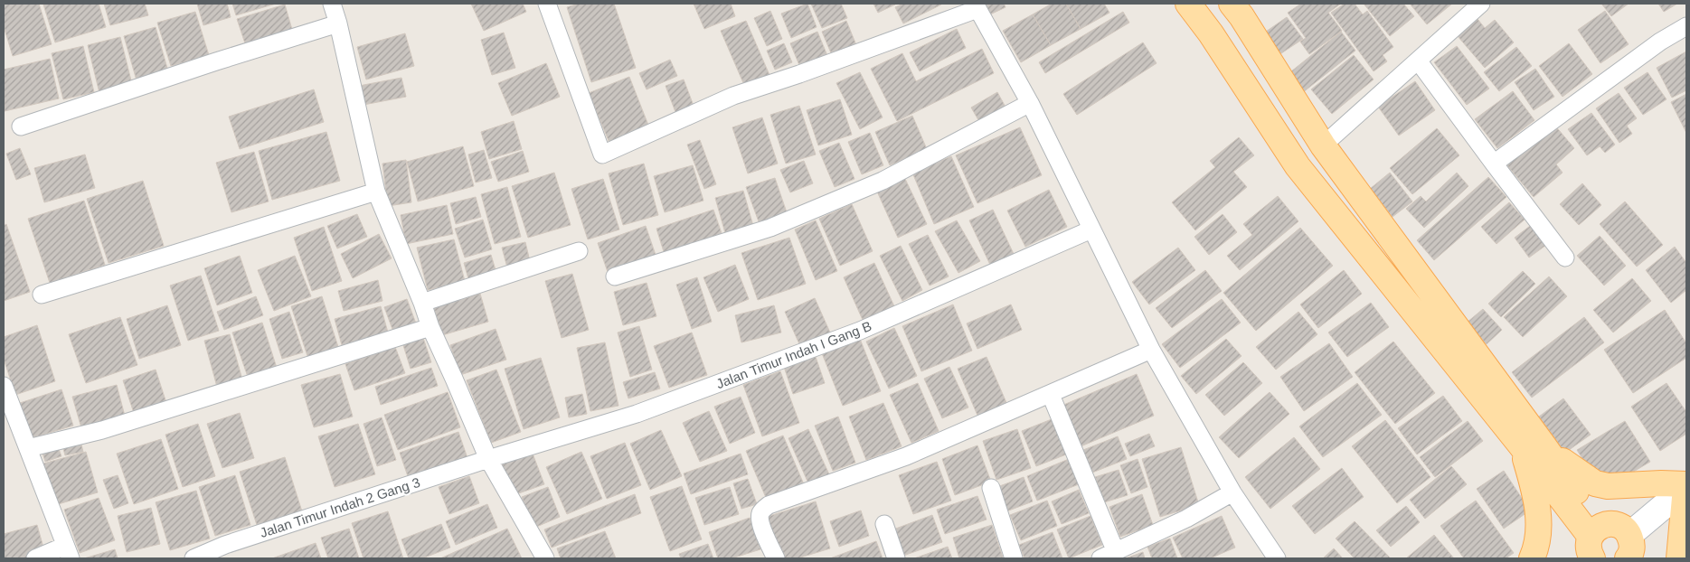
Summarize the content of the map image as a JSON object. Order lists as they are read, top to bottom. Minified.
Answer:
{"streets":{"street":["Jalan Timur Indah I Gang B","Jalan Timur Indah 2 Gang 3"]},"crossings":[["Jalan Timur Indah I Gang B","Jalan Timur Indah 2 Gang 3"]]}
